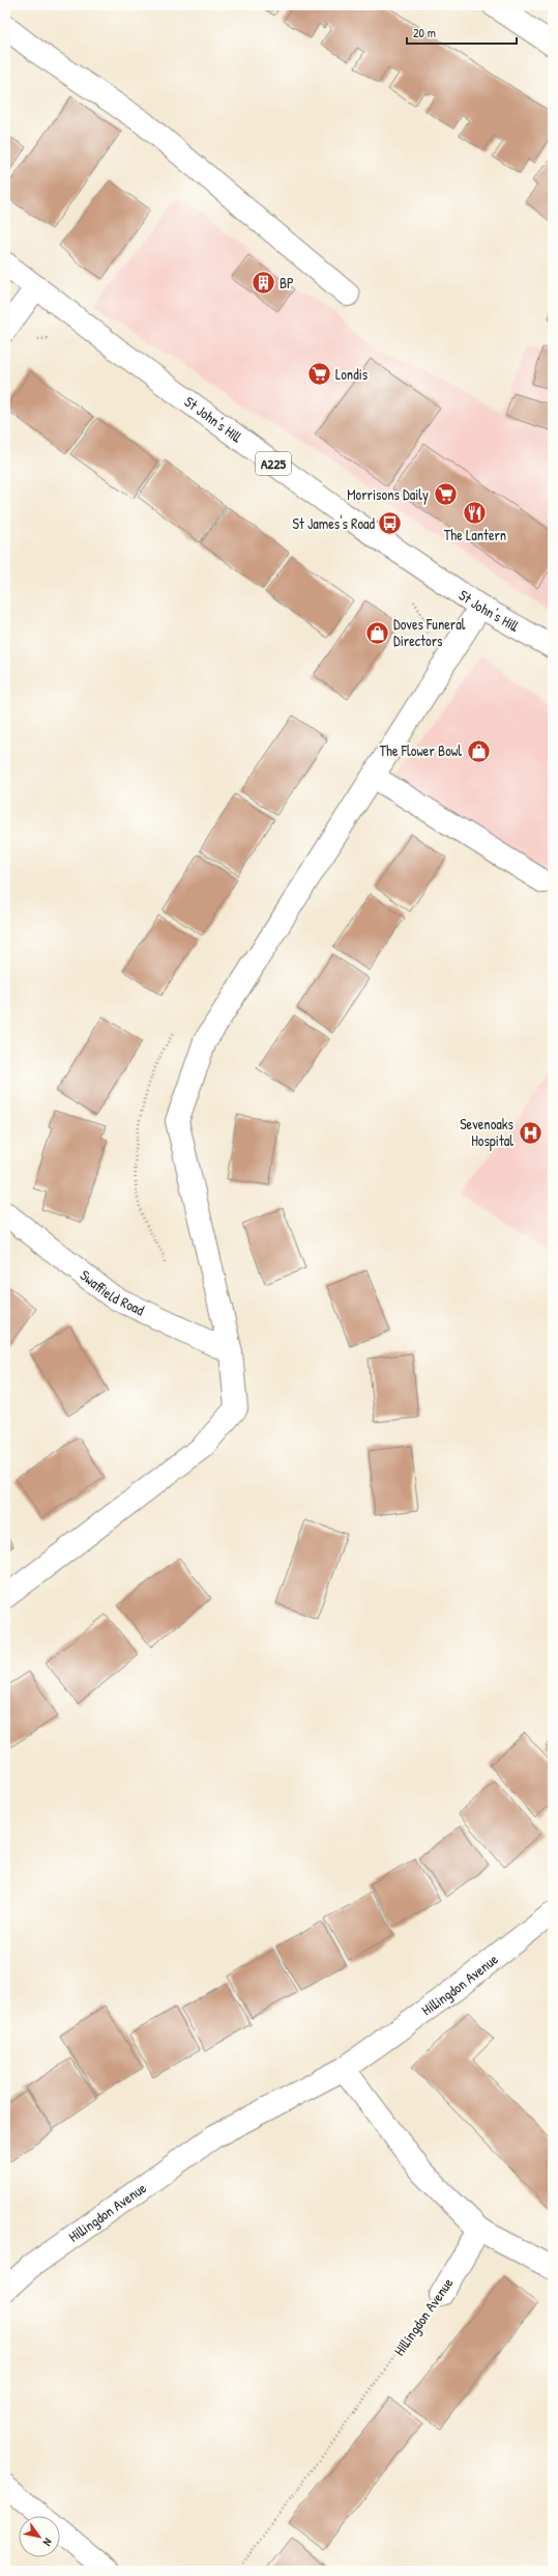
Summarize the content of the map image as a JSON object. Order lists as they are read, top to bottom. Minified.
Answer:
{"streets":{"street":["St John's Hill","A225","Swaffield Road","Hillingdon Avenue"]},"places":{"building":["BP"],"supermarket":["Londis","Morrisons Daily"],"restaurant":["The Lantern"],"bus stop":["St James's Road"],"shop":["Doves Funeral Directors","The Flower Bowl"],"hospital":["Sevenoaks Hospital"]},"scale_bar":"20 m","north":"bottom right"}
